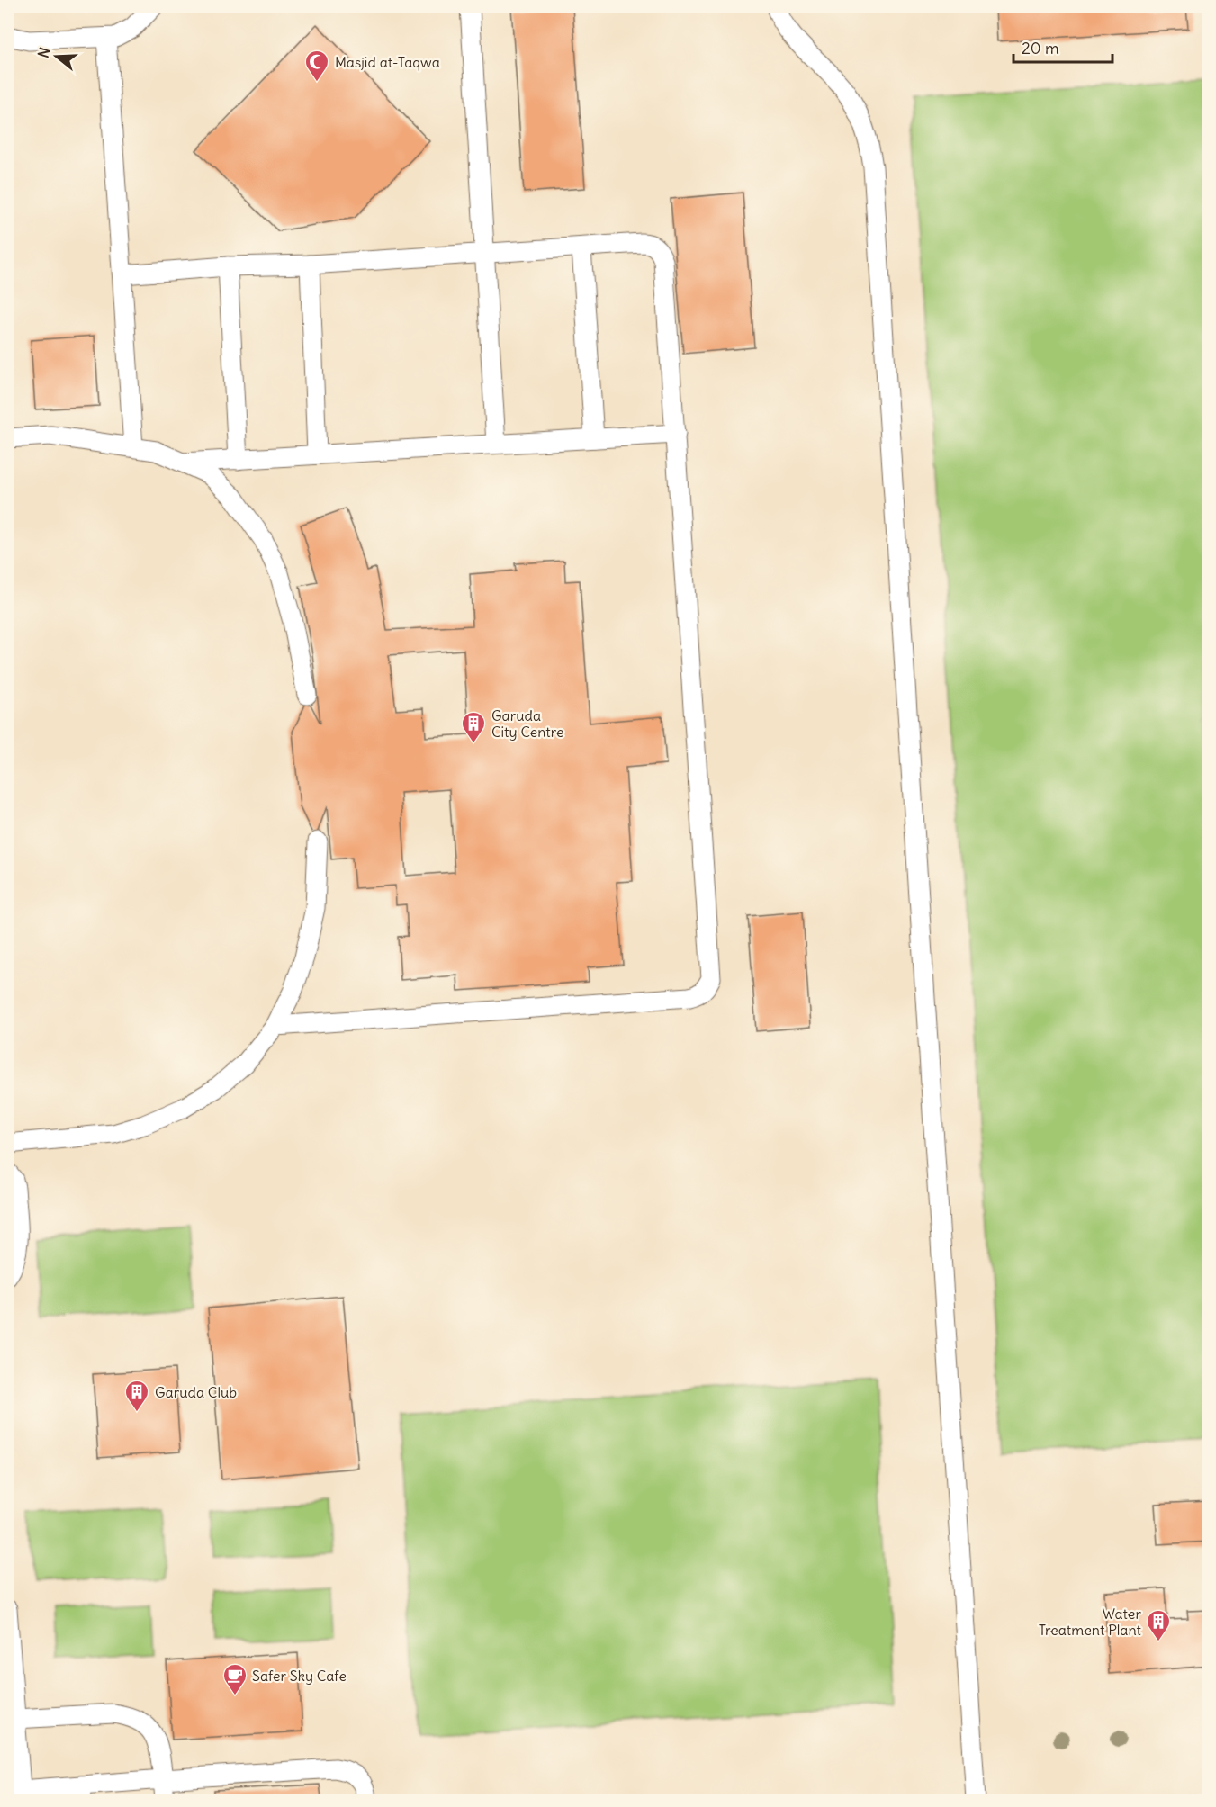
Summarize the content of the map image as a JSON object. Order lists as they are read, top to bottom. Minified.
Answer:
{"places":{"mosque":["Masjid at-Taqwa"],"building":["Garuda City Centre","Garuda Club","Water Treatment Plant"],"cafe":["Safer Sky Cafe"]},"scale_bar":"20 m","north":"left"}
